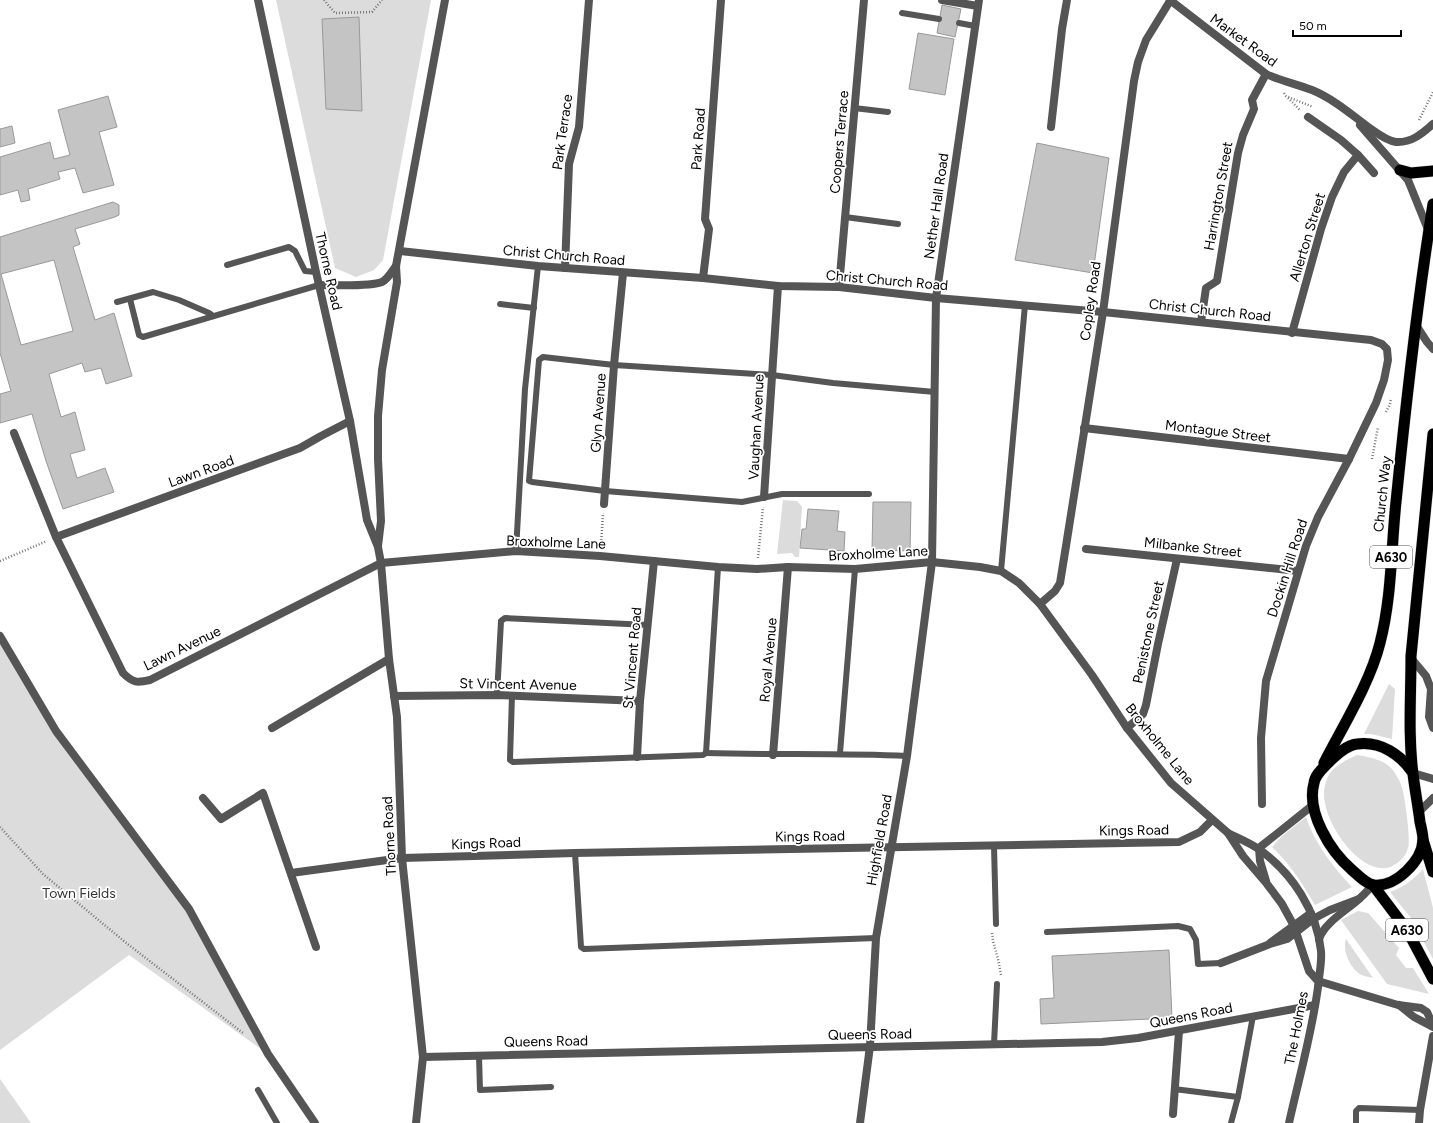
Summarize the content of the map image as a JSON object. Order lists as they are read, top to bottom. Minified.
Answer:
{"streets":{"highway":["Church Way","A630"],"street":["Market Road","Park Terrace","Park Road","Coopers Terrace","Harrington Street","Nether Hall Road","Allerton Street","Christ Church Road","Thorne Road","Copley Road","Glyn Avenue","Vaughan Avenue","Montague Street","Lawn Road","Broxholme Lane","Milbanke Street","Dockin Hill Road","Penistone Street","Lawn Avenue","St Vincent Road","Royal Avenue","St Vincent Avenue","Kings Road","Highfield Road","Queens Road","The Holmes"]},"crossings":[["Market Road","Harrington Street"],["Market Road","Copley Road"],["Market Road","Church Way"],["Park Terrace","Christ Church Road"],["Park Road","Christ Church Road"],["Coopers Terrace","Christ Church Road"],["Harrington Street","Christ Church Road"],["Nether Hall Road","Christ Church Road"],["Nether Hall Road","Broxholme Lane"],["Nether Hall Road","Highfield Road"],["Allerton Street","Christ Church Road"],["Christ Church Road","Thorne Road"],["Christ Church Road","Copley Road"],["Christ Church Road","Glyn Avenue"],["Christ Church Road","Vaughan Avenue"],["Christ Church Road","Dockin Hill Road"],["Thorne Road","Lawn Road"],["Thorne Road","Broxholme Lane"],["Thorne Road","Lawn Avenue"],["Thorne Road","St Vincent Avenue"],["Thorne Road","Kings Road"],["Thorne Road","Queens Road"],["Copley Road","Montague Street"],["Copley Road","Broxholme Lane"],["Vaughan Avenue","Broxholme Lane"],["Montague Street","Dockin Hill Road"],["Lawn Road","Lawn Avenue"],["Church Way","A630"],["Broxholme Lane","Penistone Street"],["Broxholme Lane","Lawn Avenue"],["Broxholme Lane","St Vincent Road"],["Broxholme Lane","Royal Avenue"],["Broxholme Lane","Kings Road"],["Broxholme Lane","Highfield Road"],["Broxholme Lane","The Holmes"],["Milbanke Street","Dockin Hill Road"],["Milbanke Street","Penistone Street"],["St Vincent Road","St Vincent Avenue"],["Kings Road","Highfield Road"],["Kings Road","The Holmes"],["Highfield Road","Queens Road"],["Queens Road","The Holmes"]],"parks":["Town Fields"],"scale_bar":"50 m"}
